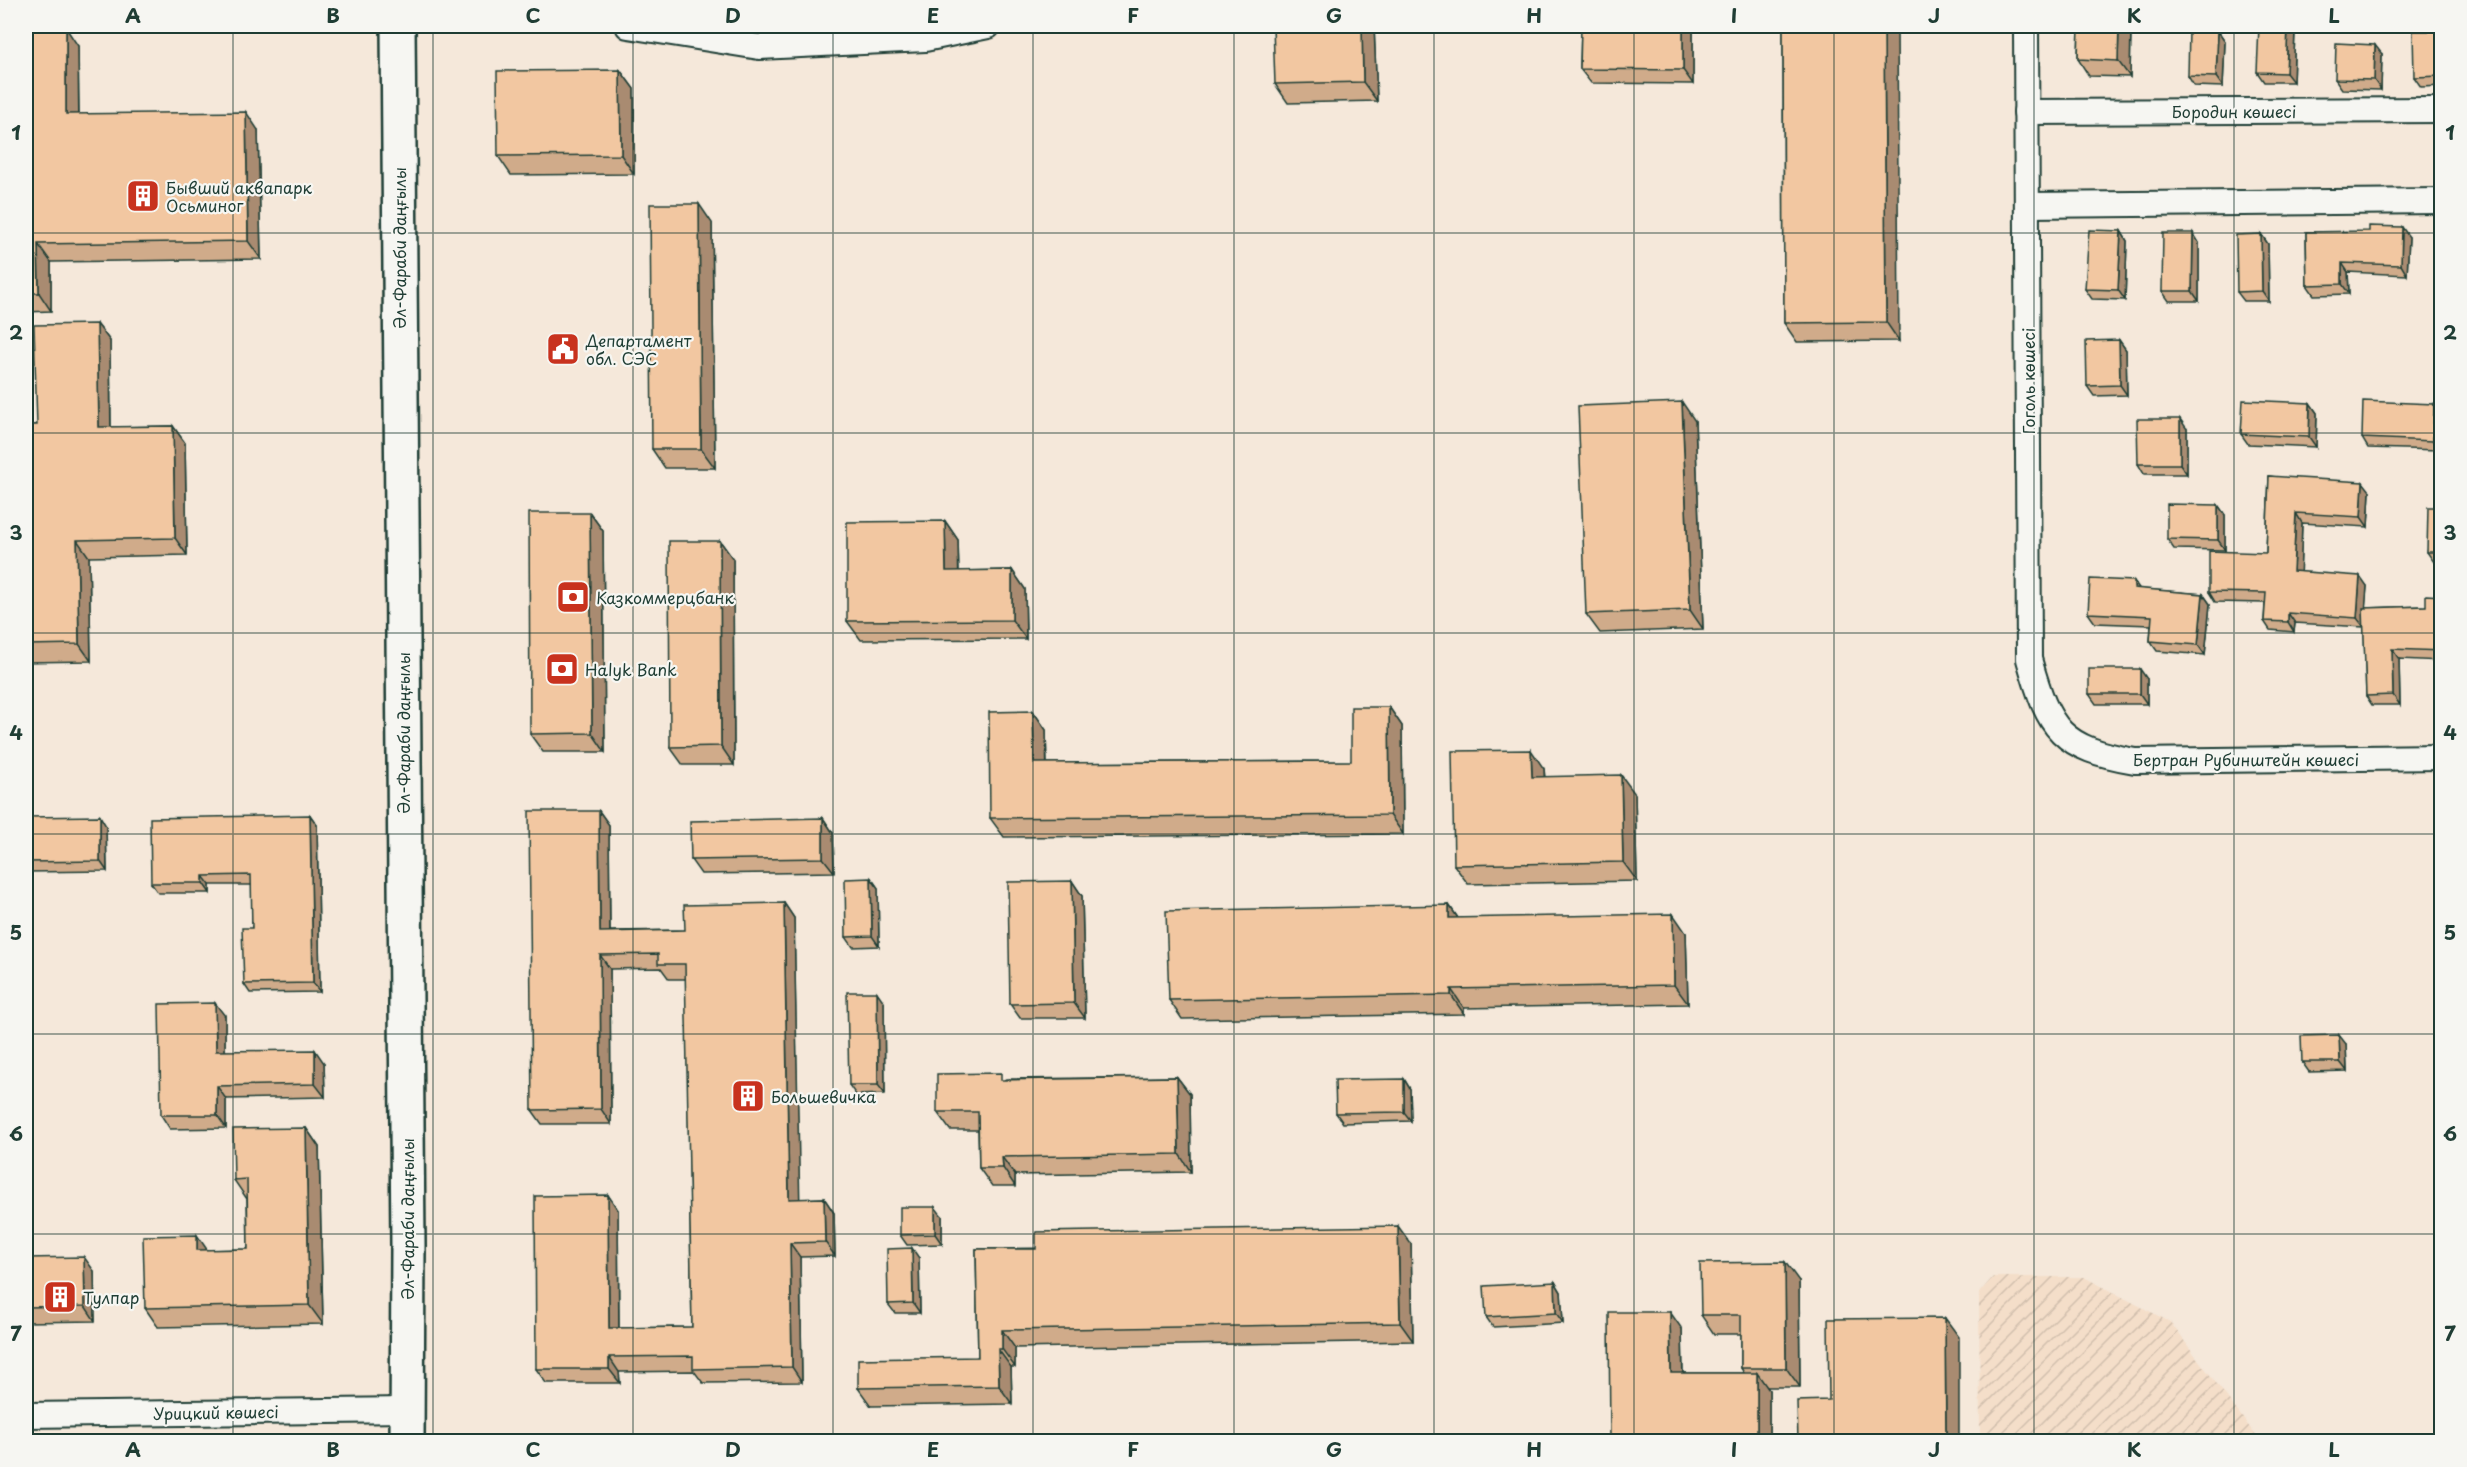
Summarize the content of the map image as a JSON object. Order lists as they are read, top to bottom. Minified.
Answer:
{"streets":{"main road":["Әл-Фараби даңғылы"],"street":["Бородин көшесі","Гоголь көшесі","Бертран Рубинштейн көшесі","Урицкий көшесі"]},"crossings":[["Бородин көшесі","Гоголь көшесі"],["Әл-Фараби даңғылы","Урицкий көшесі"],["Гоголь көшесі","Бертран Рубинштейн көшесі"]],"places":{"building":["Бывший аквапарк Осьминог","Большевичка","Тулпар"],"public building":["Департамент обл. СЭС"],"bank":["Казкоммерцбанк","Halyk Bank"]},"grid":{"columns":["A","B","C","D","E","F","G","H","I","J","K","L"],"rows":["1","2","3","4","5","6","7"]}}
